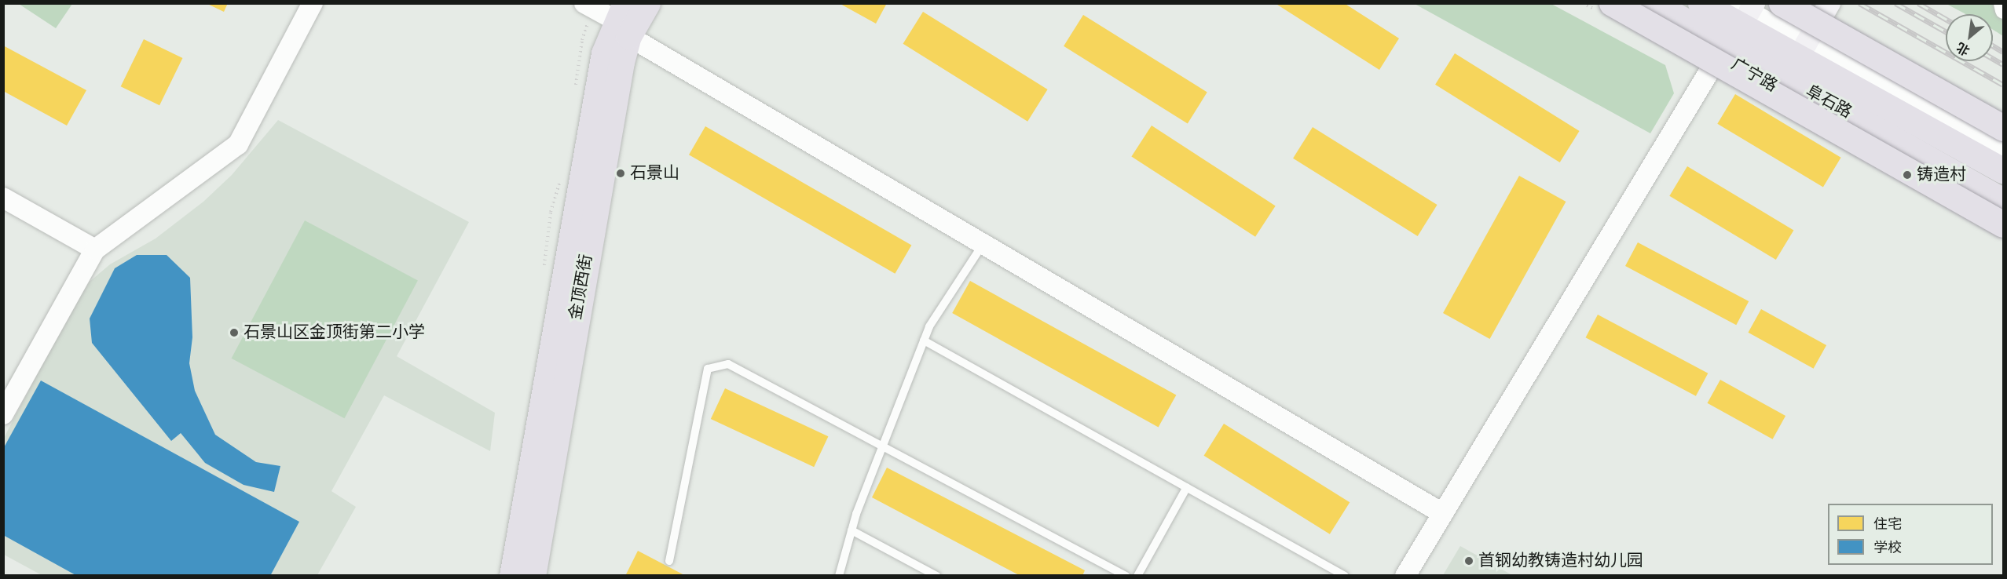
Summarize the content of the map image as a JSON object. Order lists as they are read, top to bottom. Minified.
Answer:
{"streets":{"highway":["阜石路","金顶西街"],"street":["广宁路"]},"places":["石景山","铸造村","石景山区金顶街第二小学","首钢幼教铸造村幼儿园"],"legend":["住宅","学校"],"north":"bottom left"}
